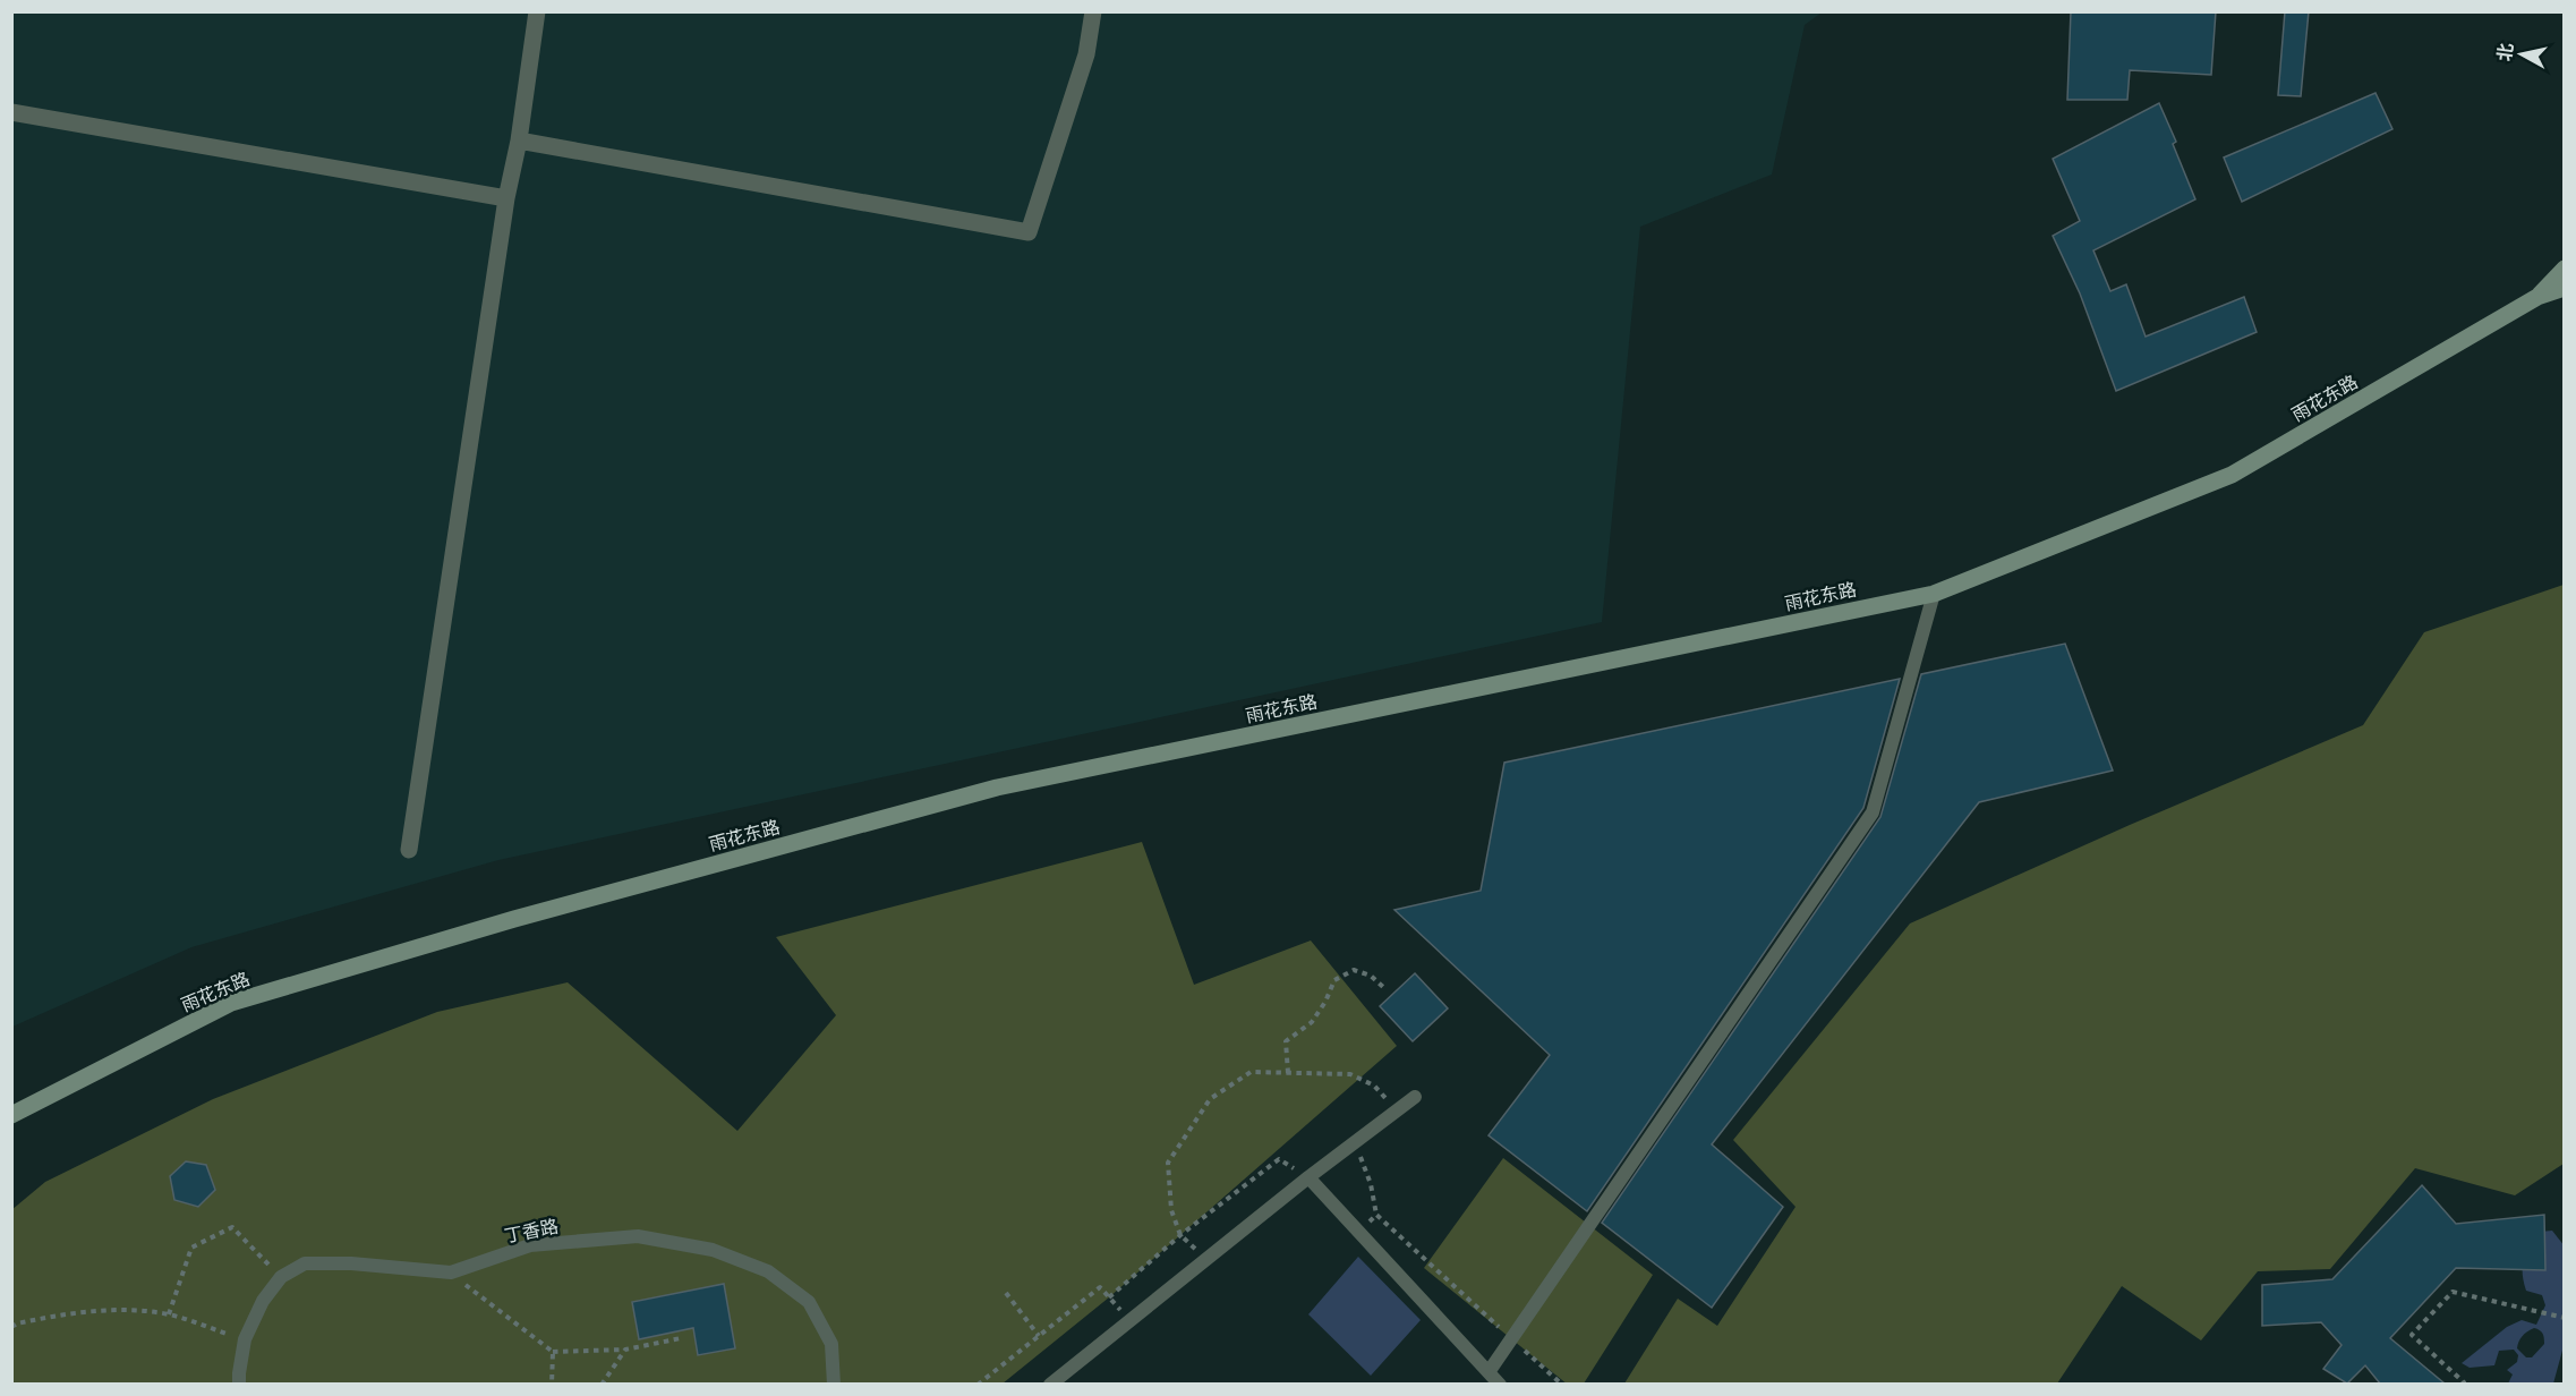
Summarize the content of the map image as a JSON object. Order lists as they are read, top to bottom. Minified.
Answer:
{"streets":{"main road":["雨花东路"],"lane":["丁香路"]},"north":"left"}
